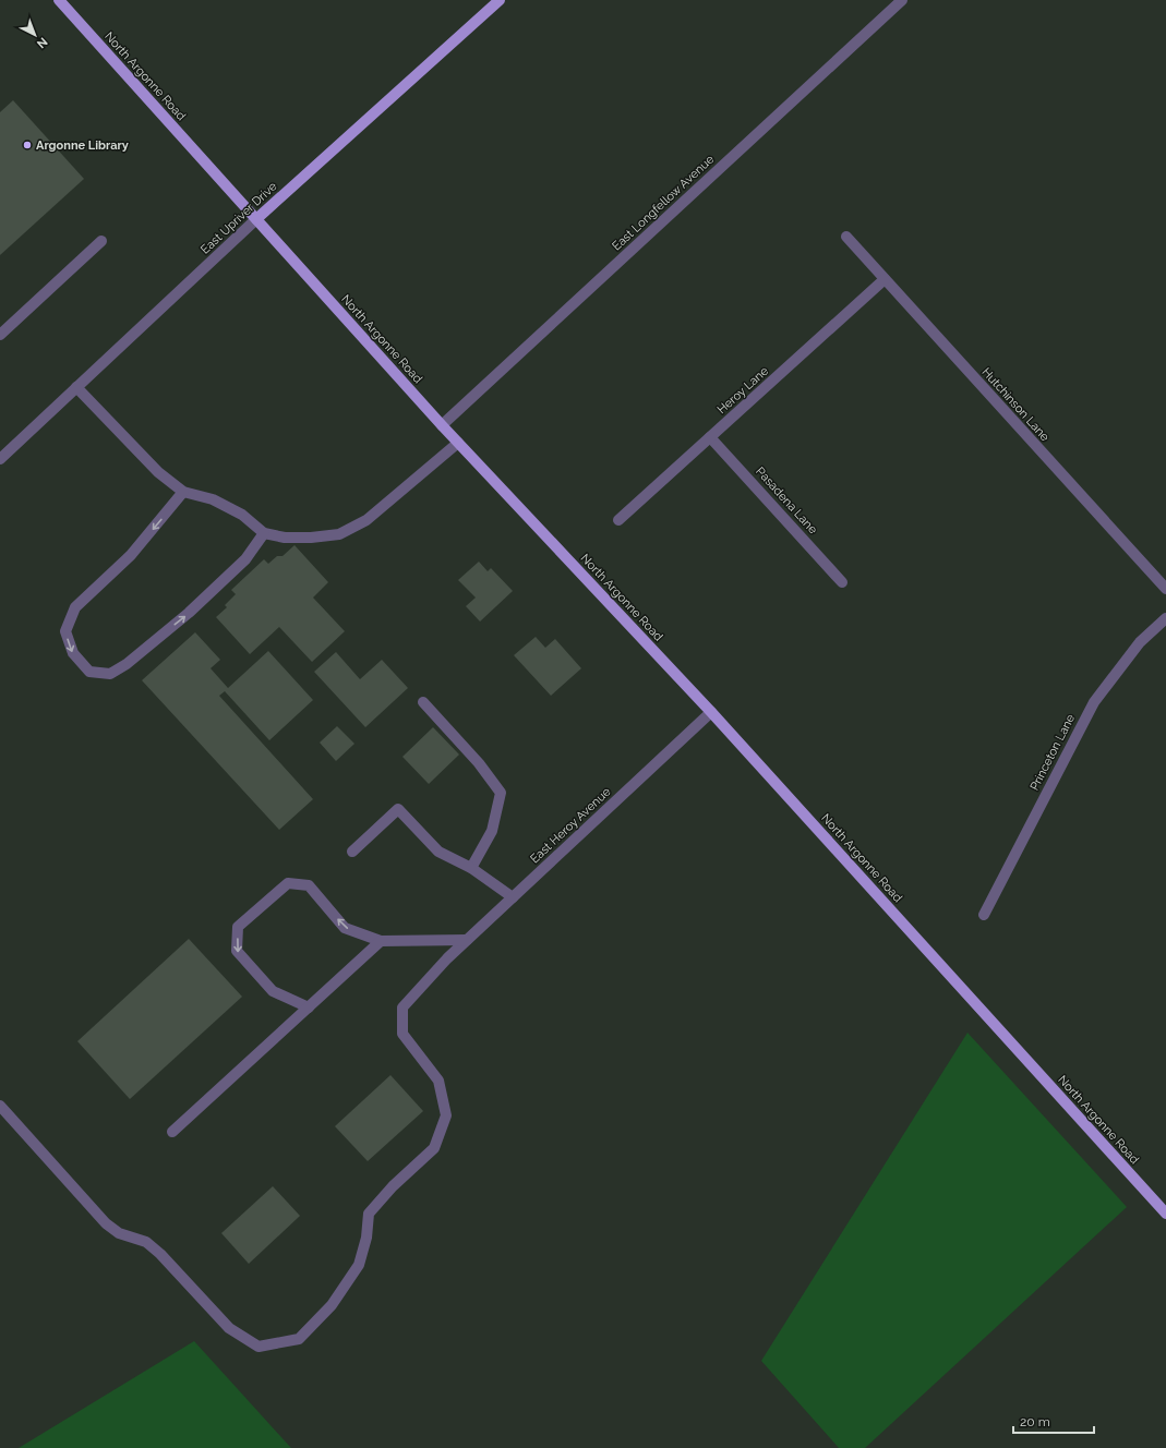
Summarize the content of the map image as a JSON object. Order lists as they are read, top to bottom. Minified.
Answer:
{"streets":{"main road":["North Argonne Road","East Upriver Drive"],"street":["East Longfellow Avenue","Heroy Lane","Hutchinson Lane","Pasadena Lane","Princeton Lane","East Heroy Avenue"]},"crossings":[["North Argonne Road","East Longfellow Avenue"],["North Argonne Road","East Upriver Drive"],["North Argonne Road","East Heroy Avenue"],["Heroy Lane","Hutchinson Lane"],["Heroy Lane","Pasadena Lane"]],"places":["Argonne Library"],"scale_bar":"20 m","north":"bottom right"}
